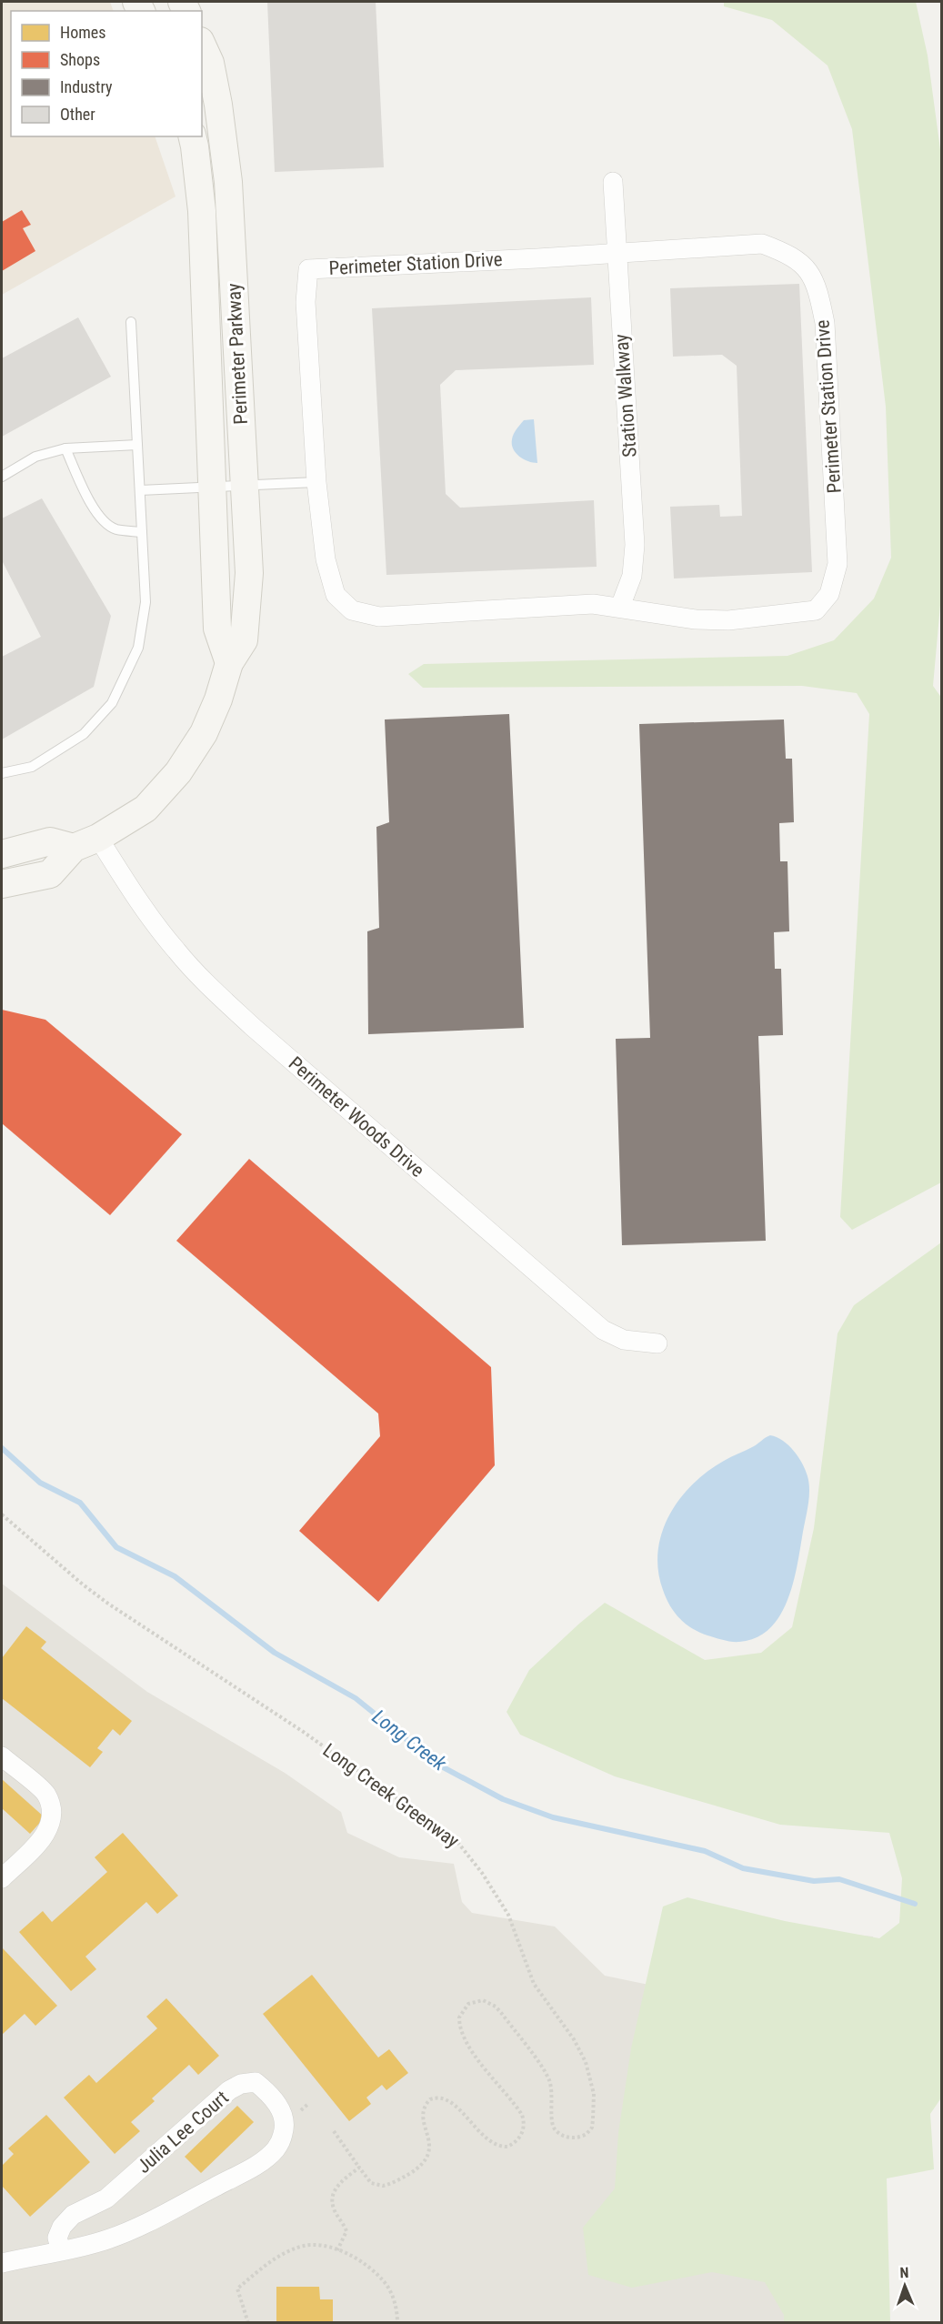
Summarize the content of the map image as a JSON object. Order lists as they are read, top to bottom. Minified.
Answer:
{"streets":{"street":["Perimeter Station Drive","Perimeter Parkway","Station Walkway","Perimeter Woods Drive","Julia Lee Court"],"path":["Long Creek Greenway"]},"crossings":[["Perimeter Station Drive","Station Walkway"],["Perimeter Parkway","Perimeter Woods Drive"]],"water":["Long Creek"],"legend":["Homes","Shops","Industry","Other"],"north":"top"}
